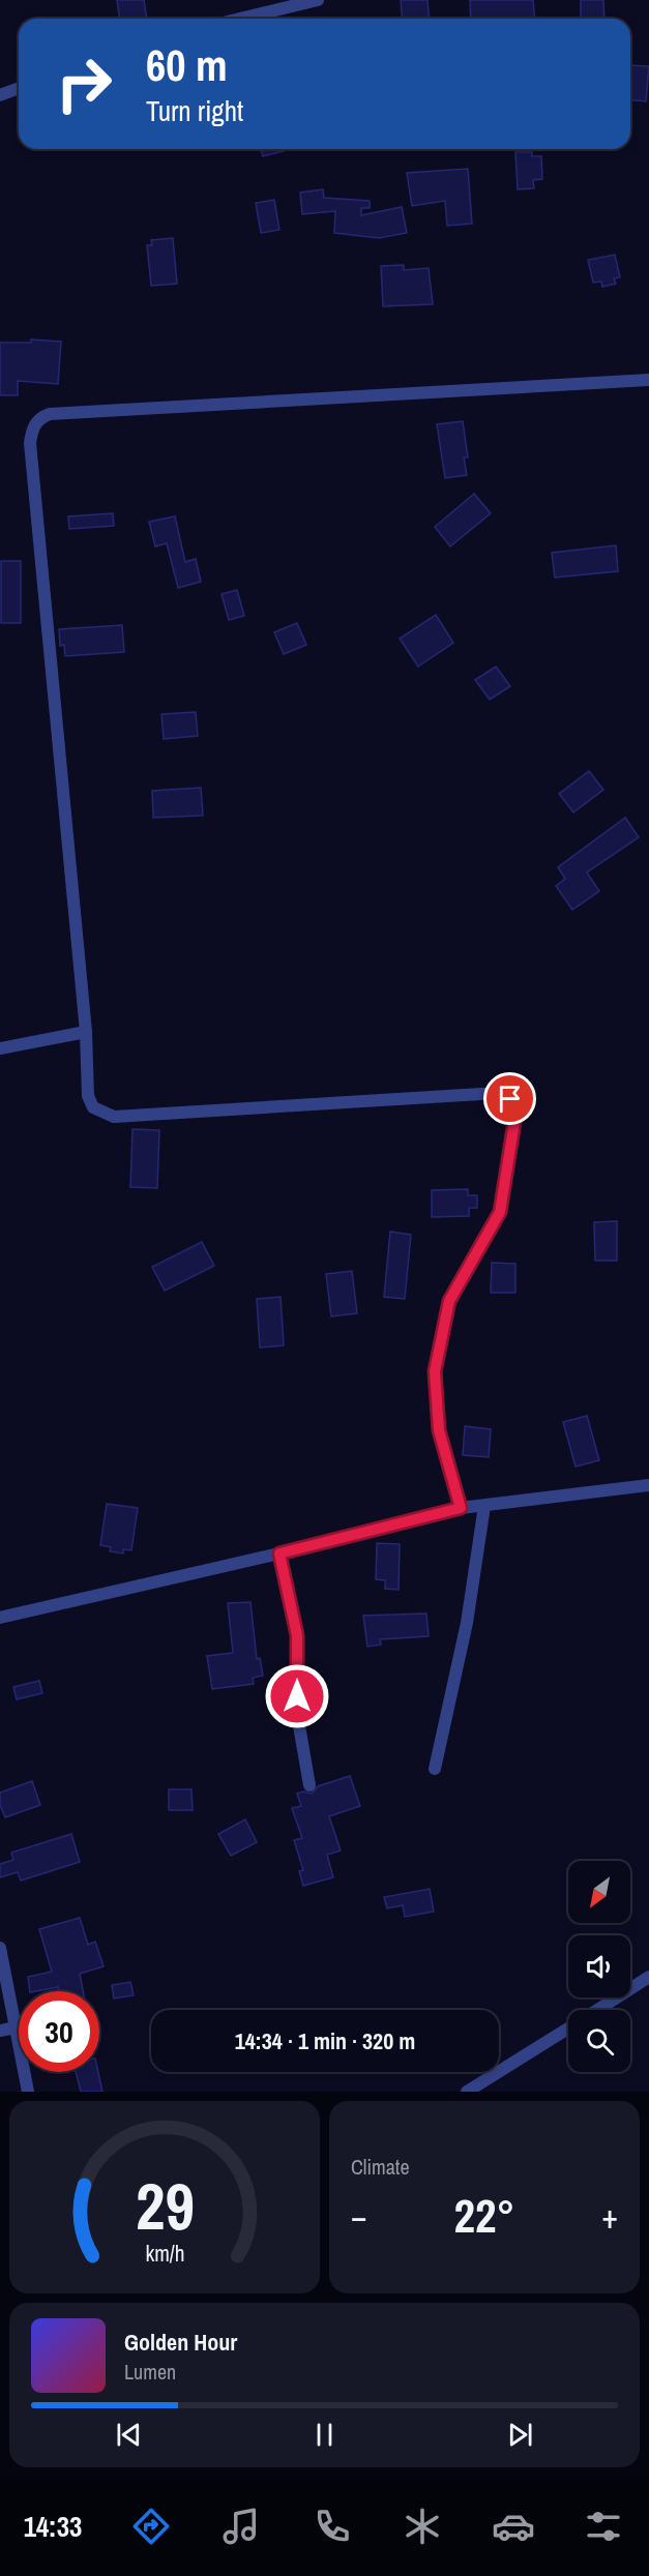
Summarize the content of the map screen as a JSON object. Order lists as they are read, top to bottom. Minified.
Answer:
{"north":"bottom left","page":{"turn":["60 m","Turn right"],"limit":"30","trip":"14:34 · 1 min · 320 m","tile":"Climate","heat":["−","22°","+"],"song":["Golden Hour","Lumen"],"tabs":"14:33","gauge":["29","km/h"]}}
